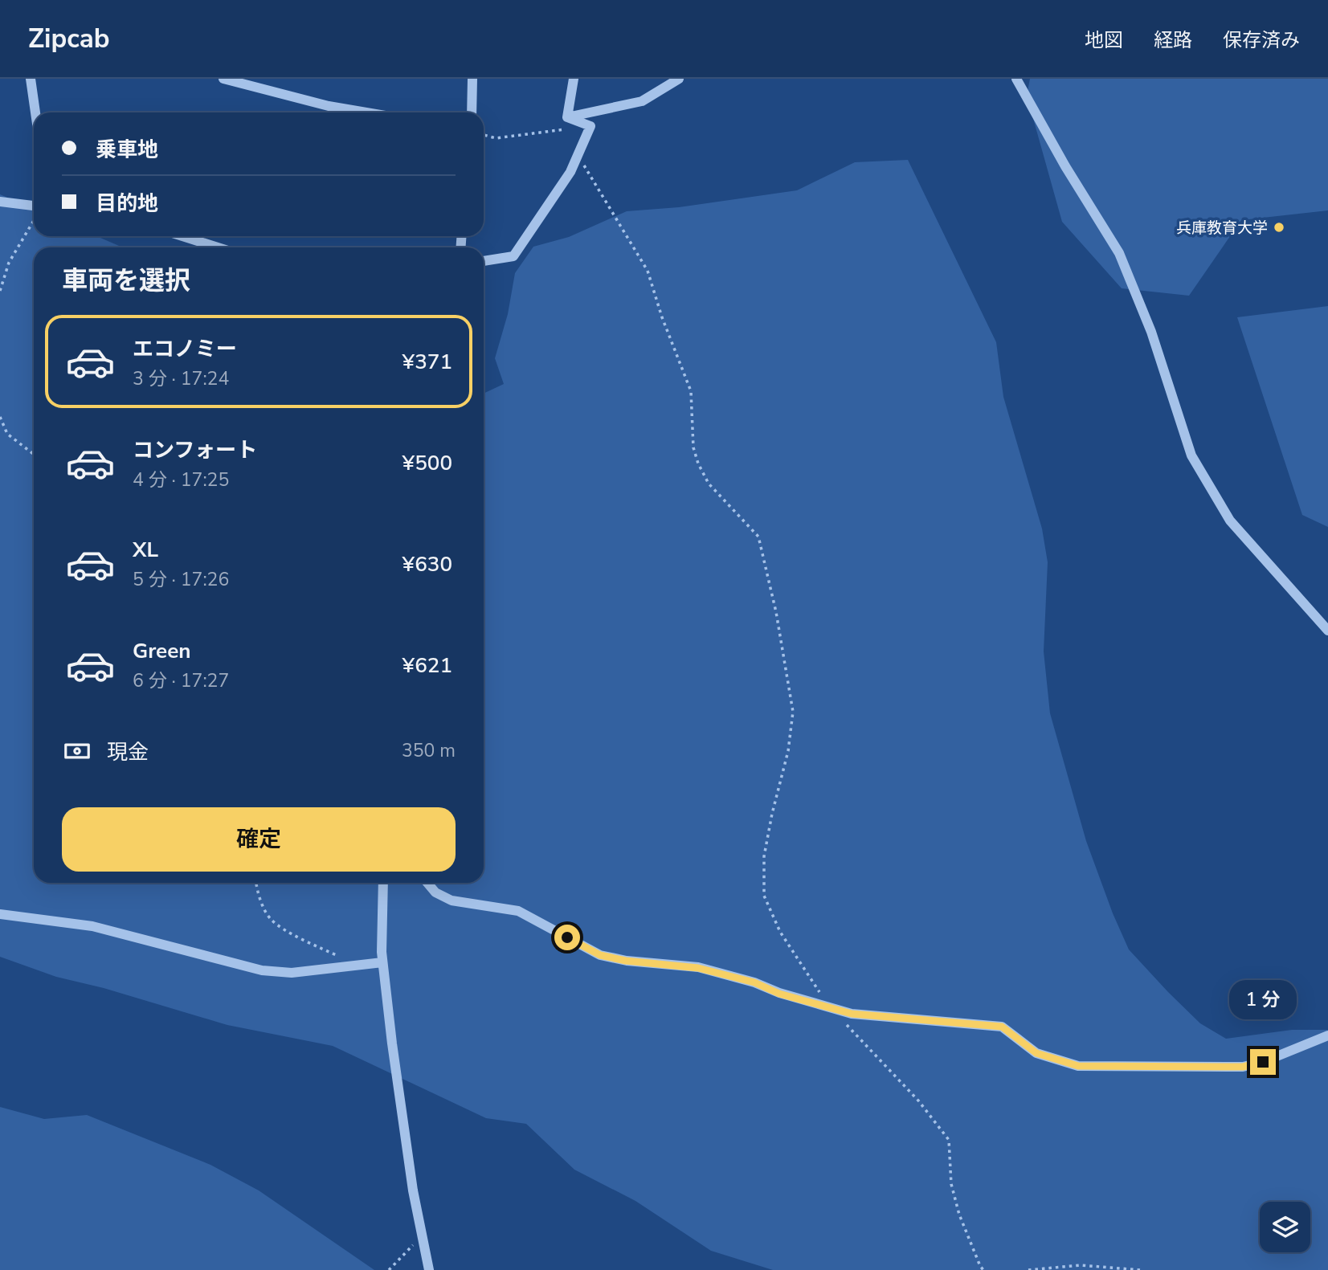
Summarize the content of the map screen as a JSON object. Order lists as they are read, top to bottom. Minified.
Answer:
{"places":["兵庫教育大学"],"page":{"header":"Zipcab","nav":["地図","経路","保存済み"],"banner":["乗車地","目的地"],"heading":"車両を選択","list":[{"name":"エコノミー","note":"3 分 · 17:24","value":"¥371"},{"name":"コンフォート","note":"4 分 · 17:25","value":"¥500"},{"name":"XL","note":"5 分 · 17:26","value":"¥630"},{"name":"Green","note":"6 分 · 17:27","value":"¥621"}],"pay":["現金","350 m"],"buttons":"確定","bubble":"1 分"}}
